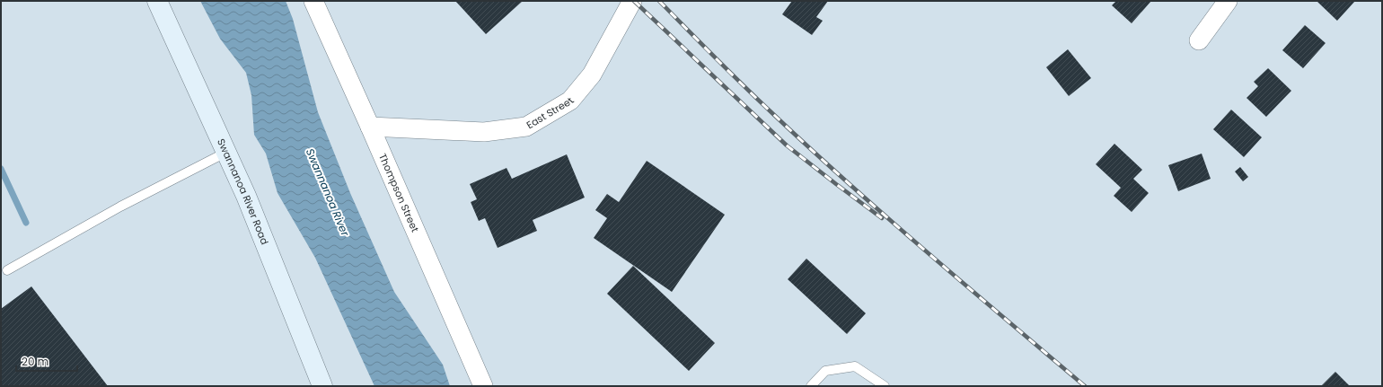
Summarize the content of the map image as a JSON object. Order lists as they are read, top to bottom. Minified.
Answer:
{"streets":{"main road":["Swannanoa River Road"],"street":["East Street","Thompson Street"]},"crossings":[["East Street","Thompson Street"]],"water":["Swannanoa River"],"scale_bar":"20 m"}
